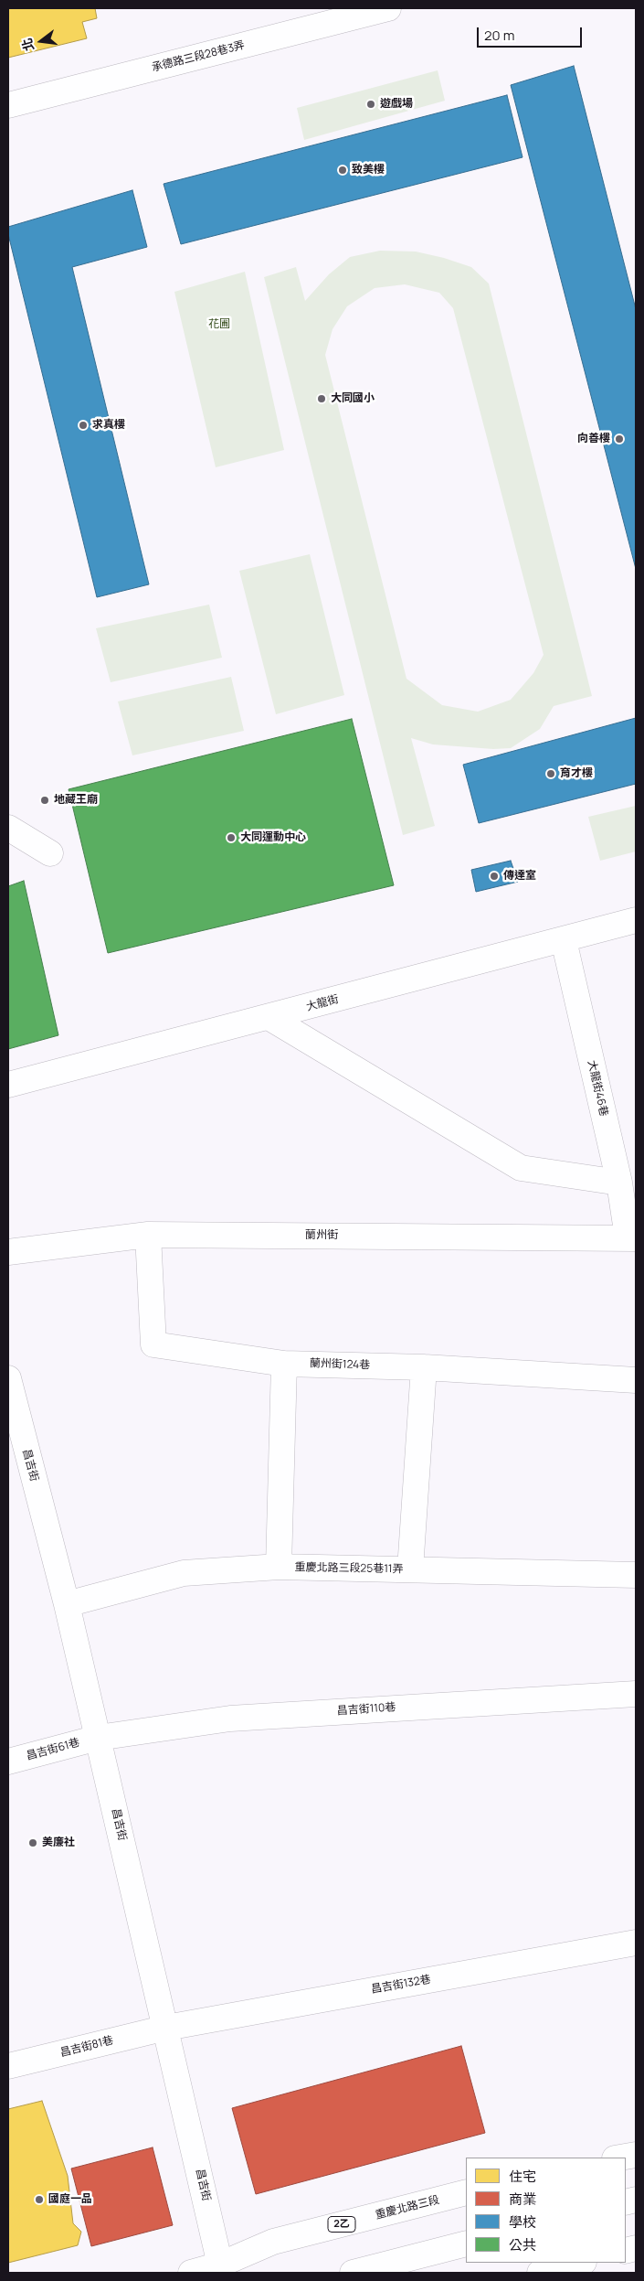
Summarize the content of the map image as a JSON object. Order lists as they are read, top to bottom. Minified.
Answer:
{"streets":{"street":["承德路三段28巷3弄","大龍街","大龍街46巷","蘭州街","蘭州街124巷","昌吉街","重慶北路三段25巷11弄","昌吉街110巷","昌吉街61巷","昌吉街132巷","昌吉街81巷","重慶北路三段","2乙"]},"crossings":[["大龍街","大龍街46巷"],["大龍街46巷","蘭州街"],["蘭州街","蘭州街124巷"],["昌吉街","重慶北路三段25巷11弄"],["昌吉街","昌吉街110巷"],["昌吉街","昌吉街61巷"],["昌吉街","昌吉街132巷"],["昌吉街","昌吉街81巷"],["昌吉街","重慶北路三段"],["昌吉街110巷","昌吉街61巷"],["昌吉街132巷","昌吉街81巷"]],"parks":["花圃"],"places":["遊戲場","致美樓","大同國小","求真樓","向善樓","育才樓","地藏王廟","大同運動中心","傳達室","美廉社","國庭一品"],"legend":["住宅","商業","學校","公共"],"scale_bar":"20 m","north":"left"}
